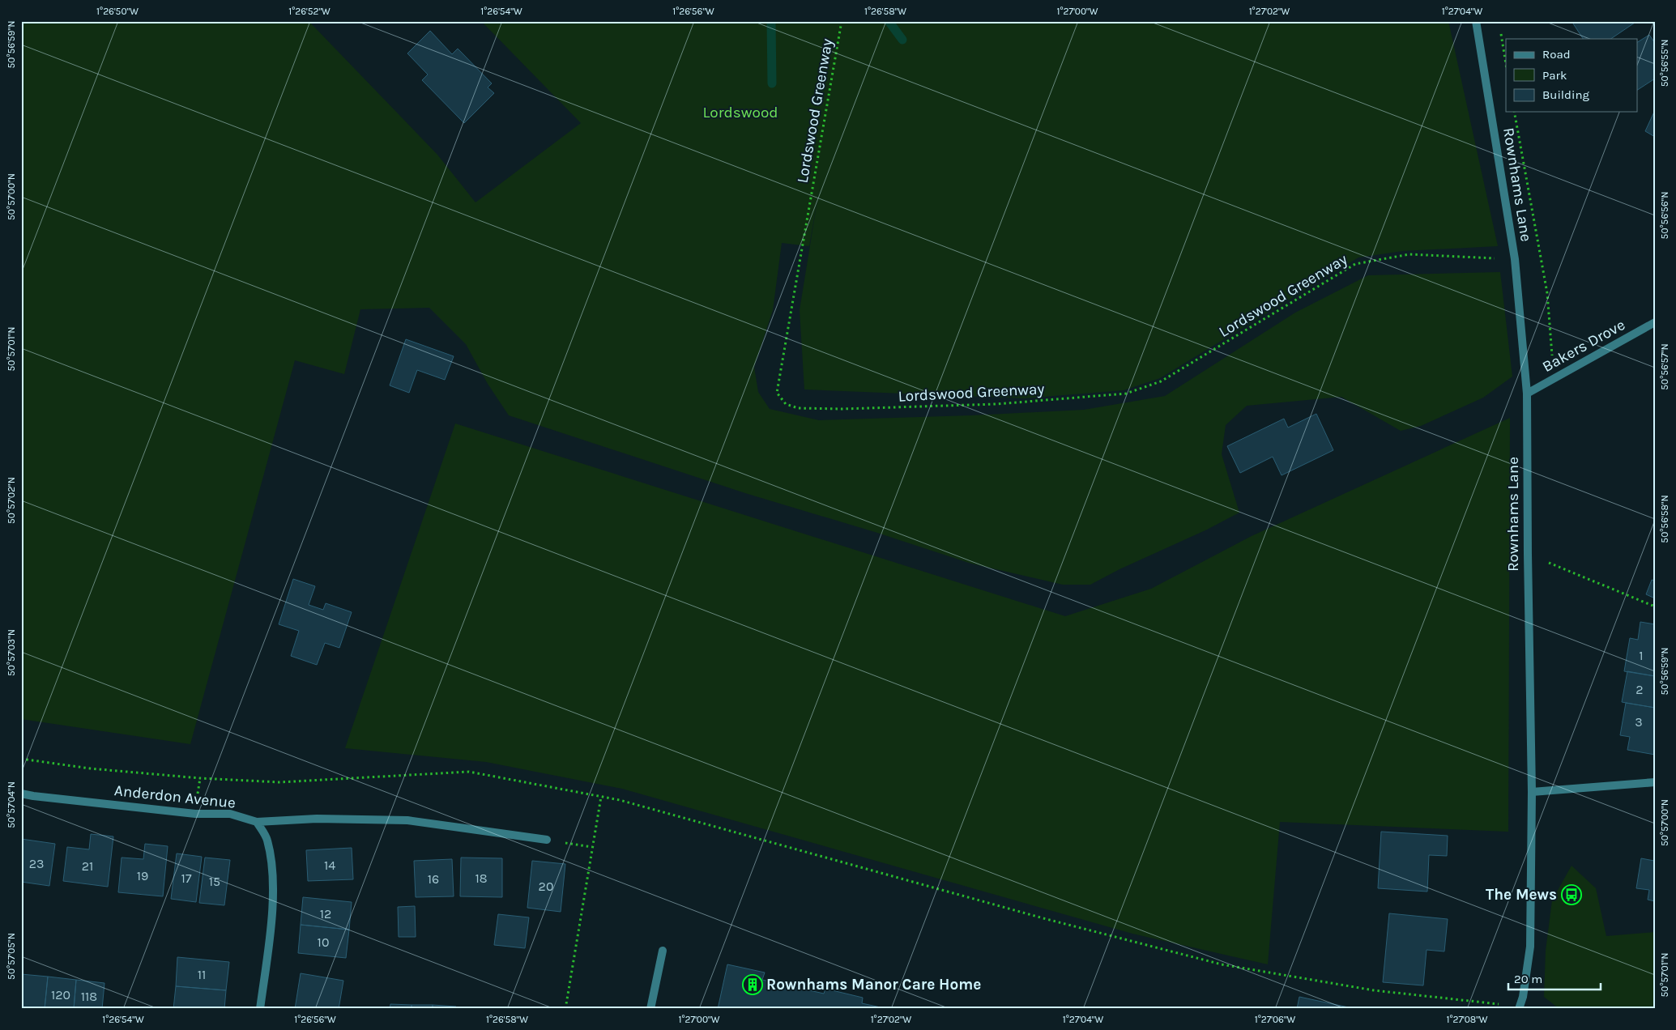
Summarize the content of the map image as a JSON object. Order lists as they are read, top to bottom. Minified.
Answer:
{"streets":{"street":["Rownhams Lane","Bakers Drove","Anderdon Avenue"],"path":["Lordswood Greenway"]},"crossings":[["Lordswood Greenway","Rownhams Lane"],["Rownhams Lane","Bakers Drove"]],"parks":["Lordswood"],"places":{"bus stop":["The Mews"],"building":["Rownhams Manor Care Home"]},"house_numbers":["1","2","3","23","14","21","19","17","18","16","15","20","12","10","11","120","118"],"legend":["Road","Park","Building"],"scale_bar":"20 m","coordinates":["1°26'50\"W","1°26'52\"W","1°26'54\"W","1°26'56\"W","1°26'58\"W","1°27'00\"W","1°27'02\"W","1°27'04\"W","50°56'59\"N","50°56'55\"N","50°57'00\"N","50°56'56\"N","50°57'01\"N","50°56'57\"N","50°57'02\"N","50°56'58\"N","50°57'03\"N","50°57'04\"N","50°57'05\"N","1°27'06\"W","1°27'08\"W"]}
